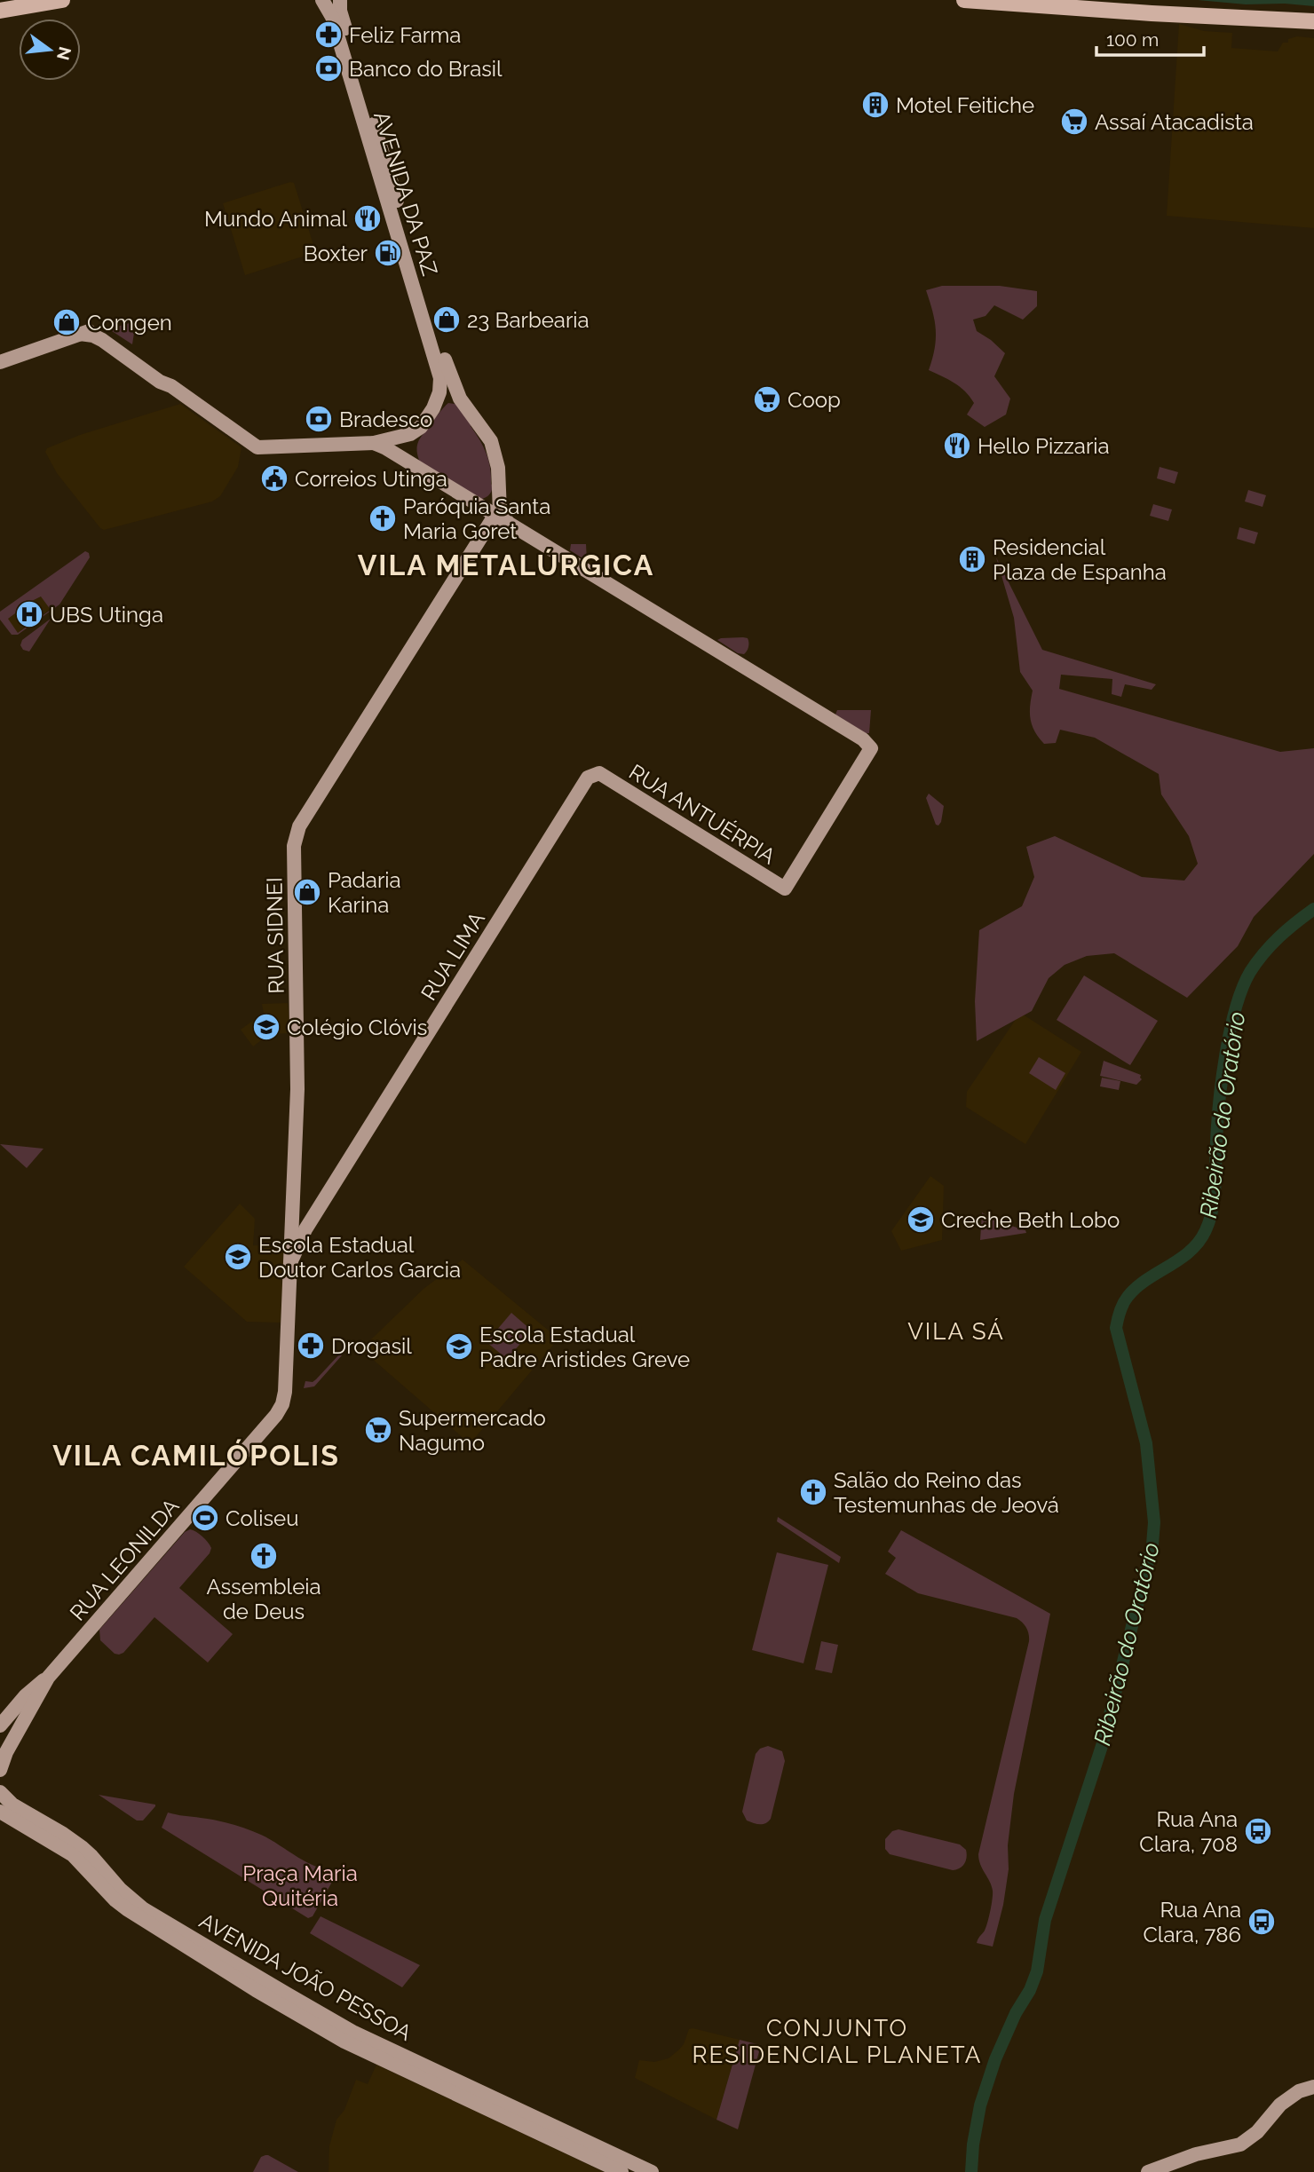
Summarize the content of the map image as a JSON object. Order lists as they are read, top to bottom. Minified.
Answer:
{"streets":{"main road":["AVENIDA DA PAZ","RUA ANTUÉRPIA","RUA SIDNEI","RUA LIMA","RUA LEONILDA","AVENIDA JOÃO PESSOA"]},"crossings":[["RUA ANTUÉRPIA","RUA SIDNEI"],["RUA ANTUÉRPIA","RUA LIMA"],["RUA SIDNEI","RUA LIMA"],["RUA SIDNEI","RUA LEONILDA"]],"districts":["VILA METALÚRGICA","VILA SÁ","VILA CAMILÓPOLIS","CONJUNTO RESIDENCIAL PLANETA"],"water":["Ribeirão do Oratório"],"parks":["Praça Maria Quitéria"],"places":{"pharmacy":["Feliz Farma","Drogasil"],"bank":["Banco do Brasil","Bradesco"],"building":["Motel Feitiche","Residencial Plaza de Espanha"],"supermarket":["Assaí Atacadista","Coop","Supermercado Nagumo"],"restaurant":["Mundo Animal","Hello Pizzaria"],"fuel station":["Boxter"],"shop":["23 Barbearia","Comgen","Padaria Karina"],"public building":["Correios Utinga"],"church":["Paróquia Santa Maria Goret","Salão do Reino das Testemunhas de Jeová","Assembleia de Deus"],"hospital":["UBS Utinga"],"school or university":["Colégio Clóvis","Creche Beth Lobo","Escola Estadual Doutor Carlos Garcia","Escola Estadual Padre Aristides Greve"],"sports":["Coliseu"],"bus stop":["Rua Ana Clara, 708","Rua Ana Clara, 786"]},"scale_bar":"100 m","north":"right"}
